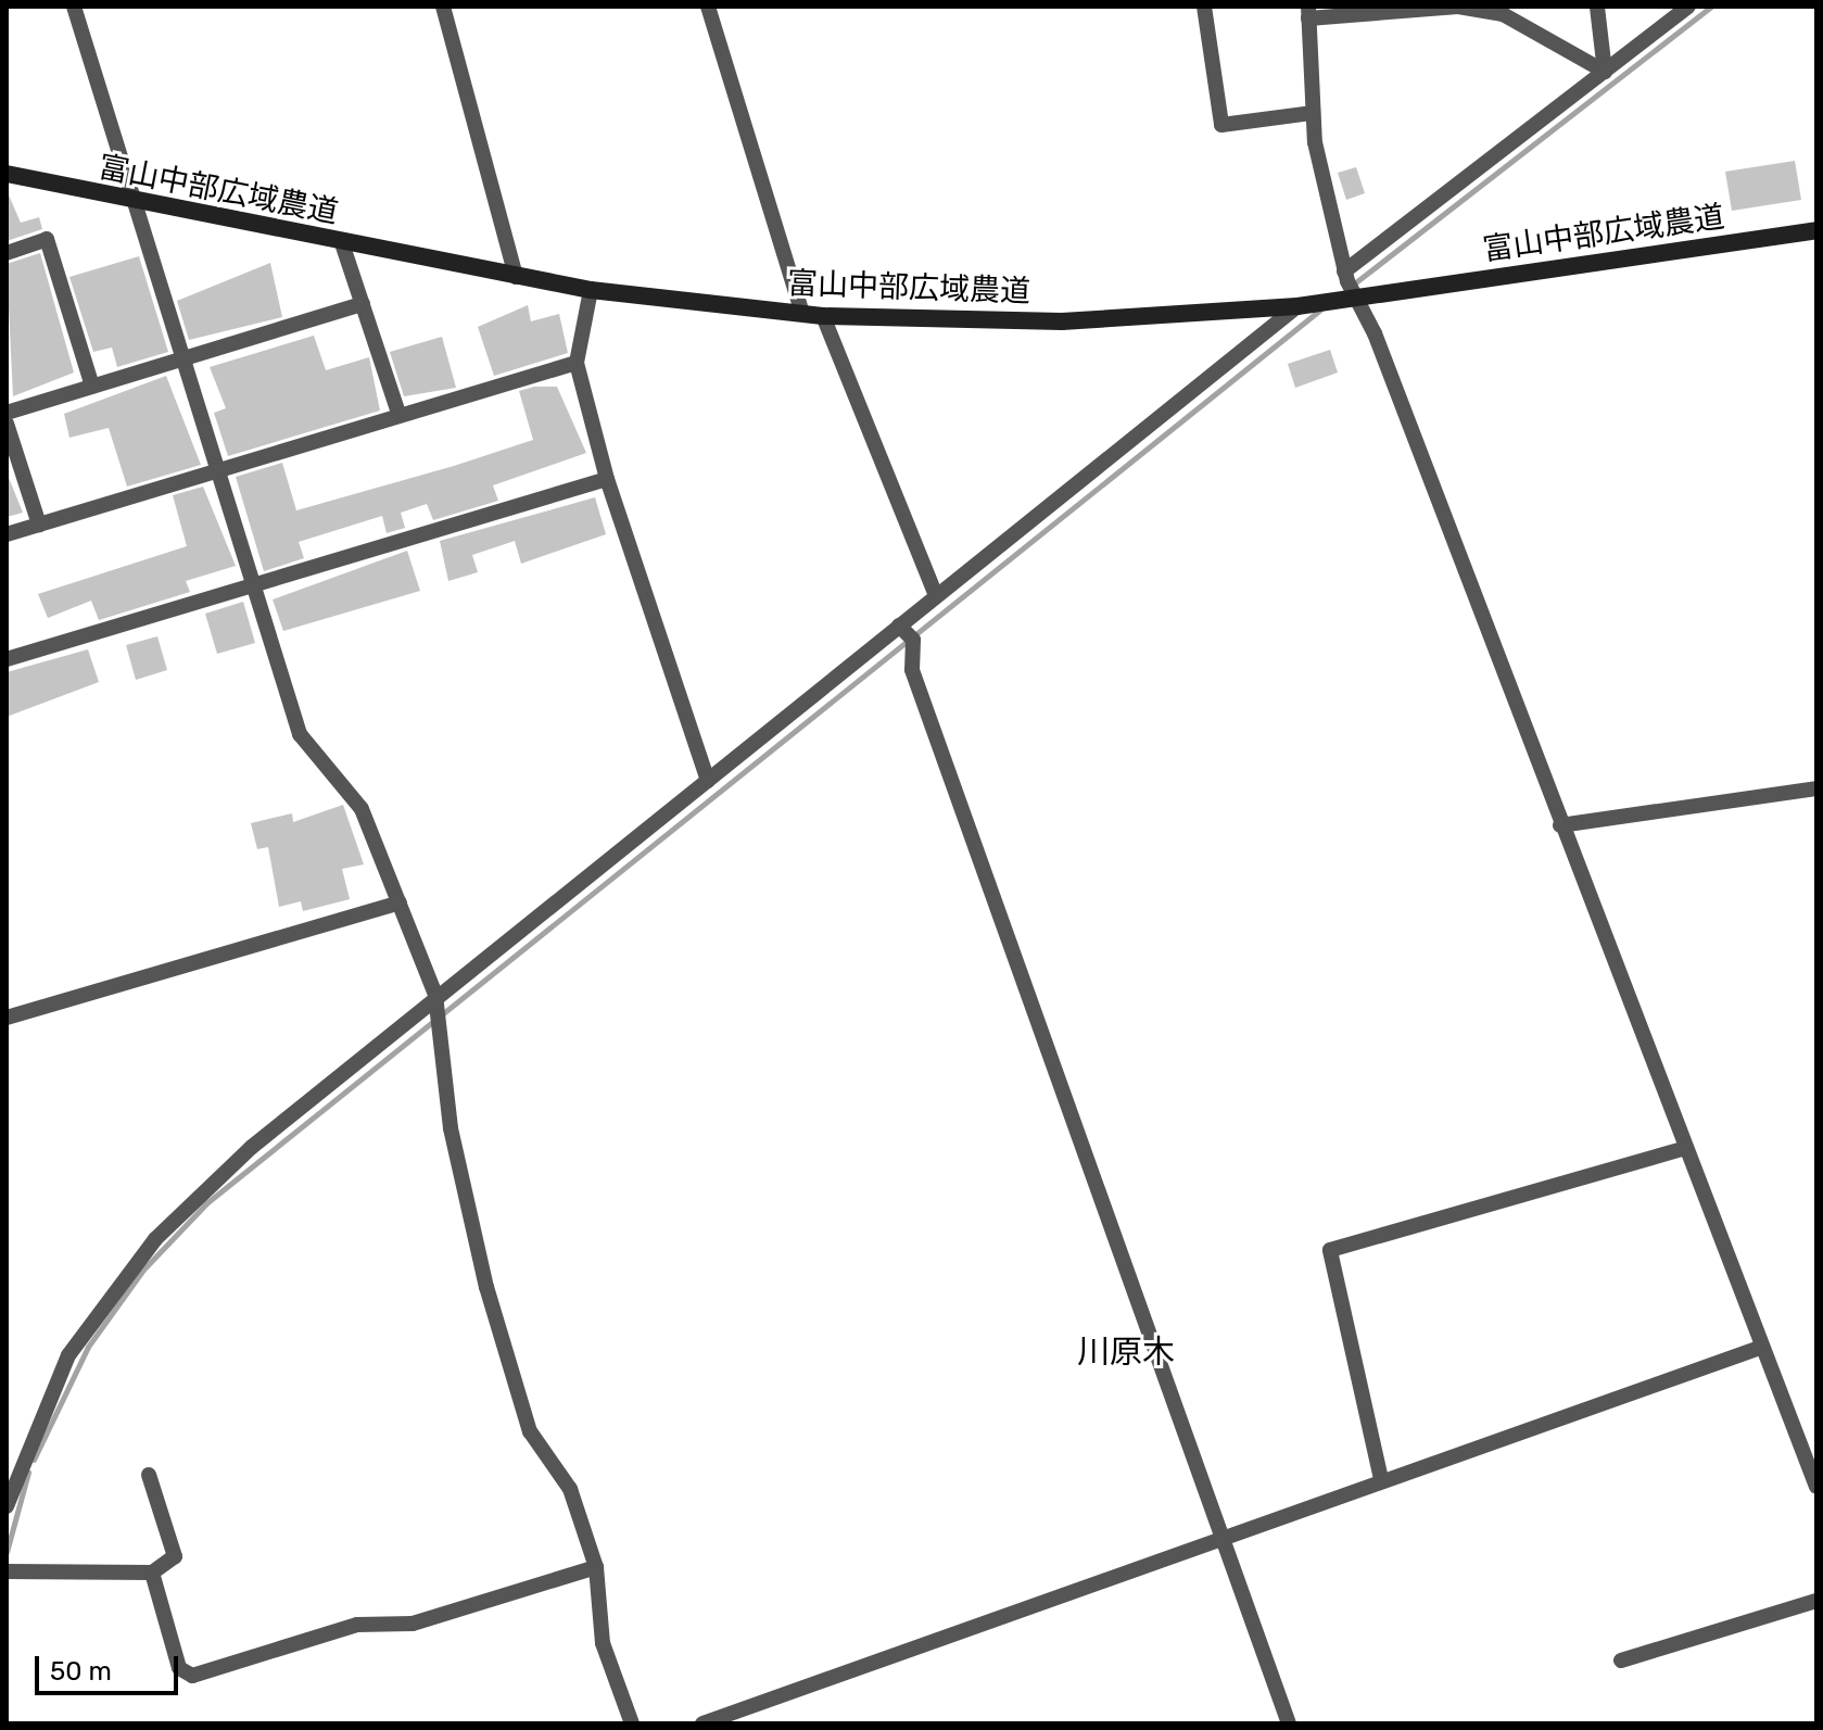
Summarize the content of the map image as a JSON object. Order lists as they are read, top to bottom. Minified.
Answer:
{"streets":{"street":["富山中部広域農道"]},"districts":["川原木"],"scale_bar":"50 m"}
